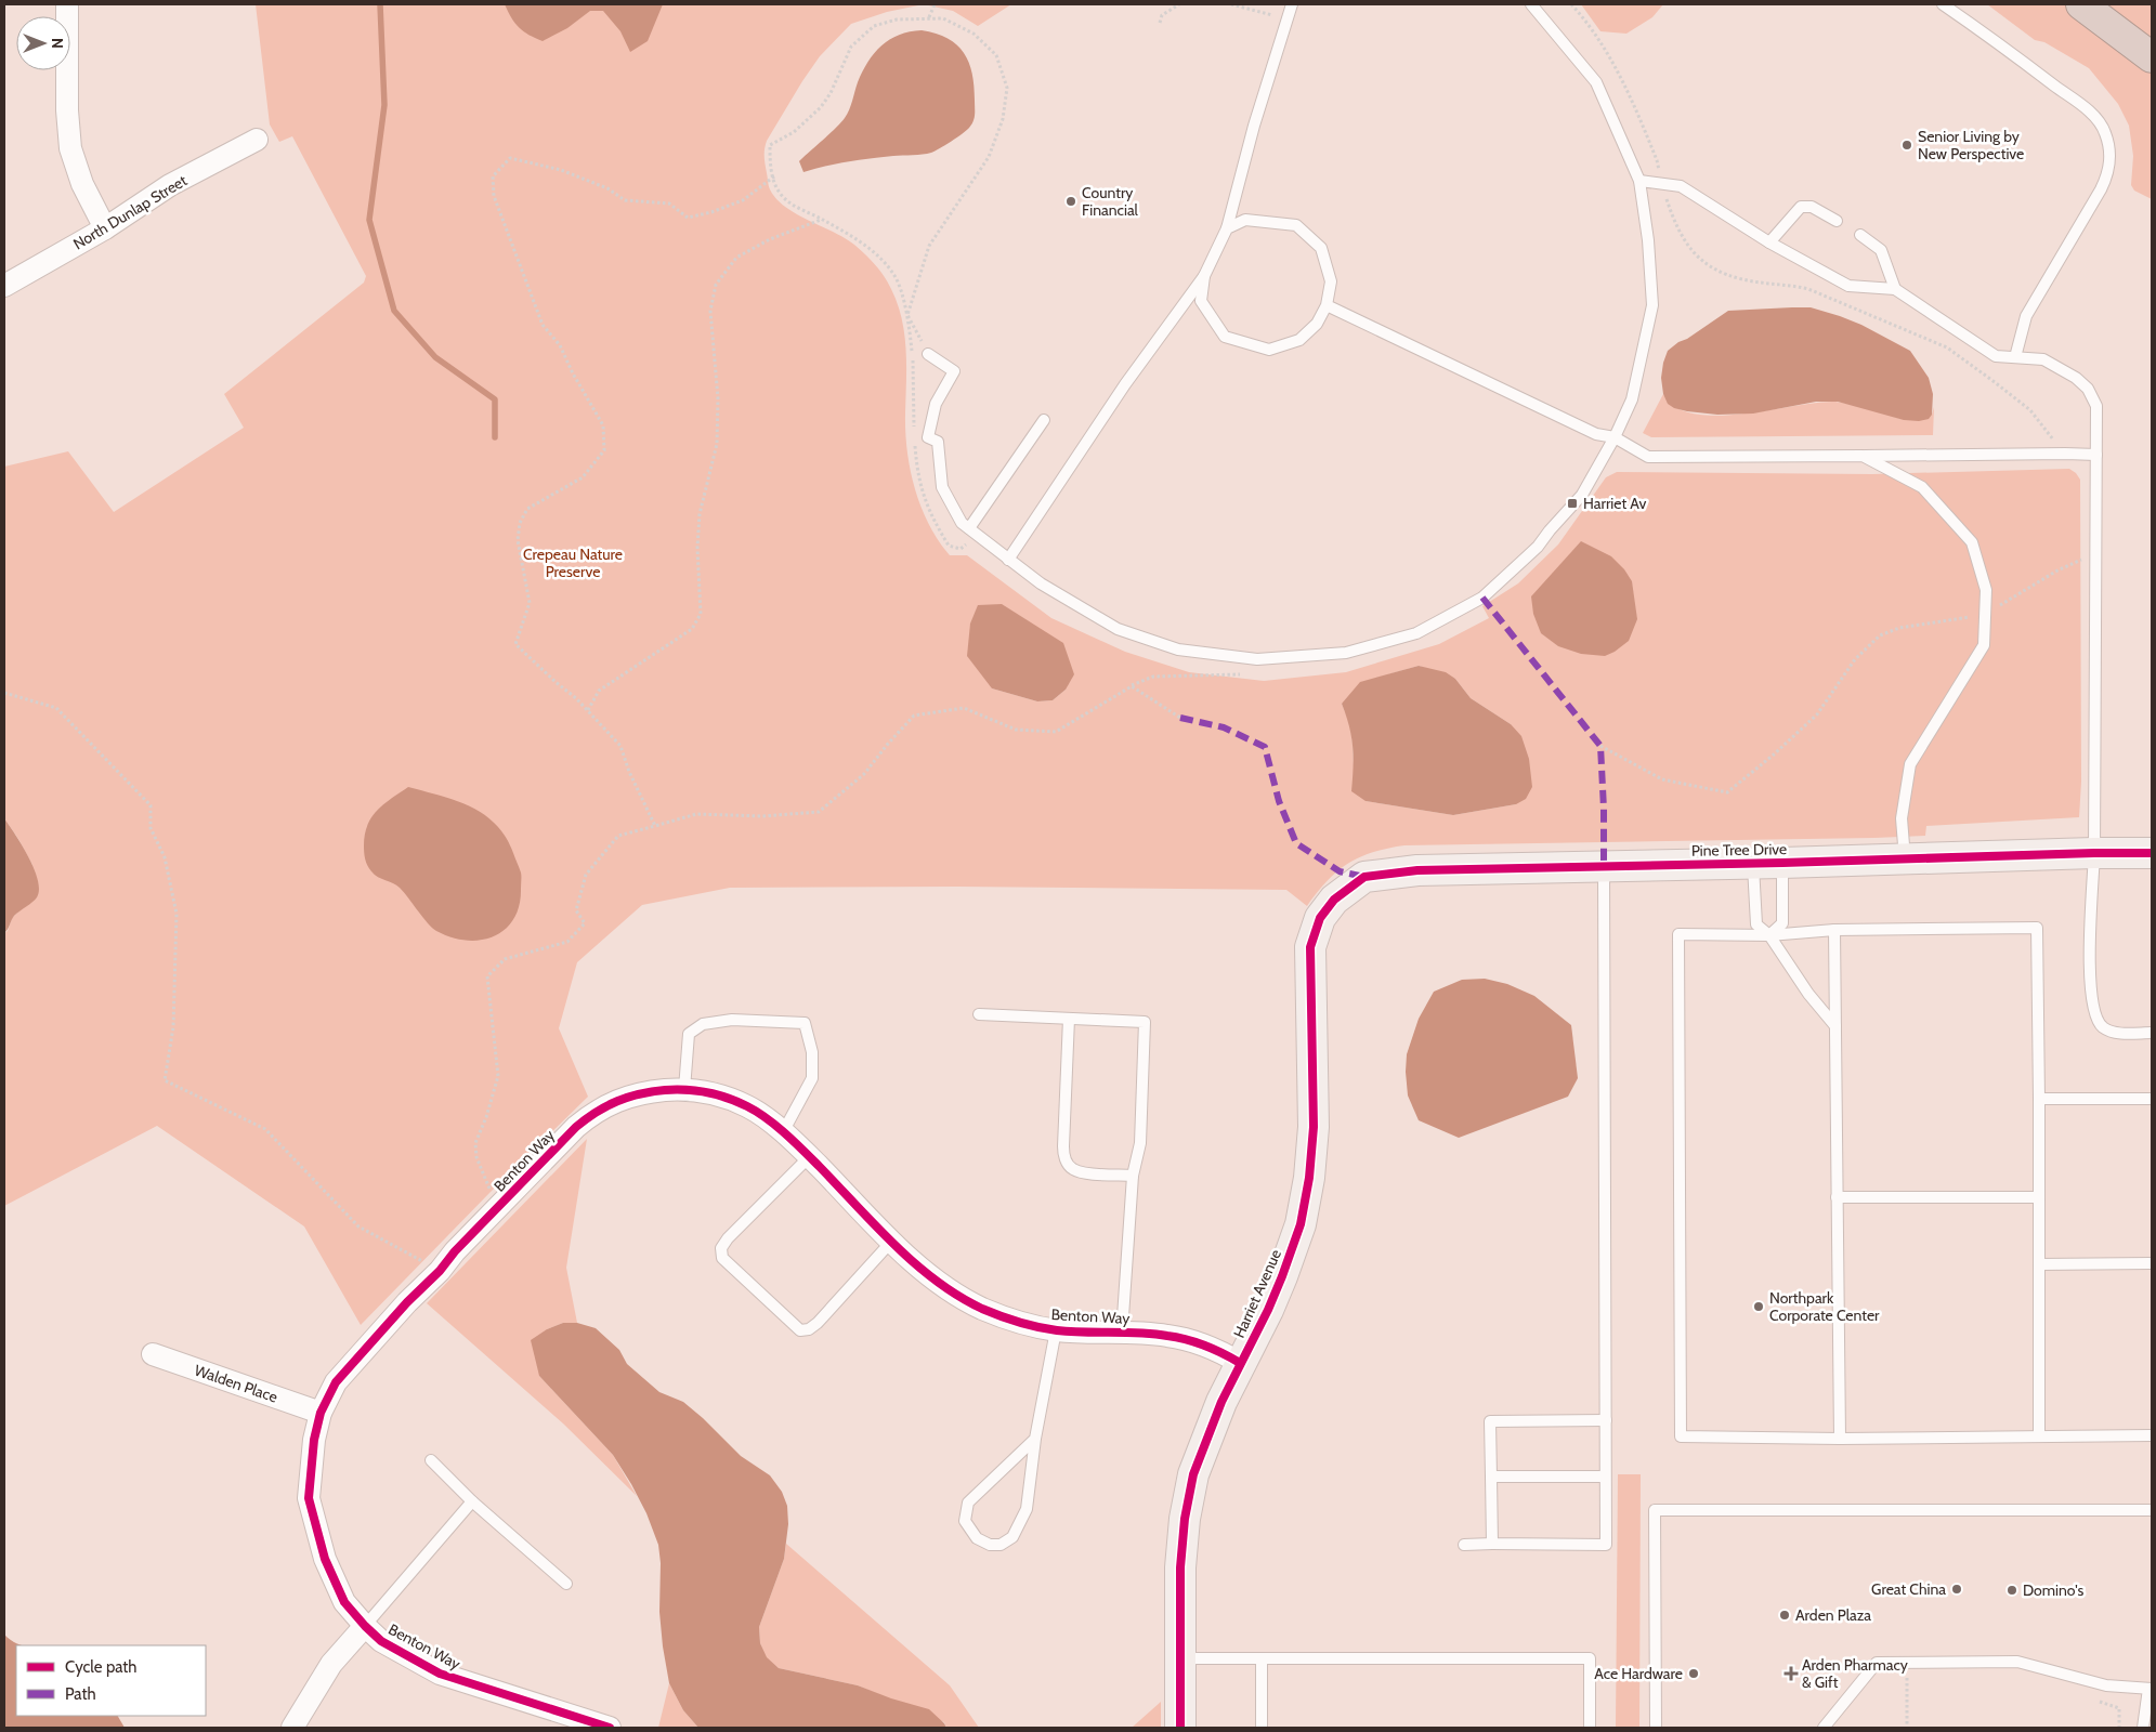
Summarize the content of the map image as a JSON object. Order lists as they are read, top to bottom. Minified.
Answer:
{"streets":{"street":["North Dunlap Street","Pine Tree Drive","Benton Way","Harriet Avenue","Walden Place"]},"crossings":[["Pine Tree Drive","Harriet Avenue"],["Benton Way","Harriet Avenue"],["Benton Way","Walden Place"]],"parks":["Crepeau Nature Preserve"],"places":{"other":["Senior Living by New Perspective","Country Financial","Northpark Corporate Center","Great China","Domino's","Arden Plaza","Ace Hardware"],"transit":["Harriet Av"],"health":["Arden Pharmacy & Gift"]},"legend":["Cycle path","Path"],"north":"right"}
